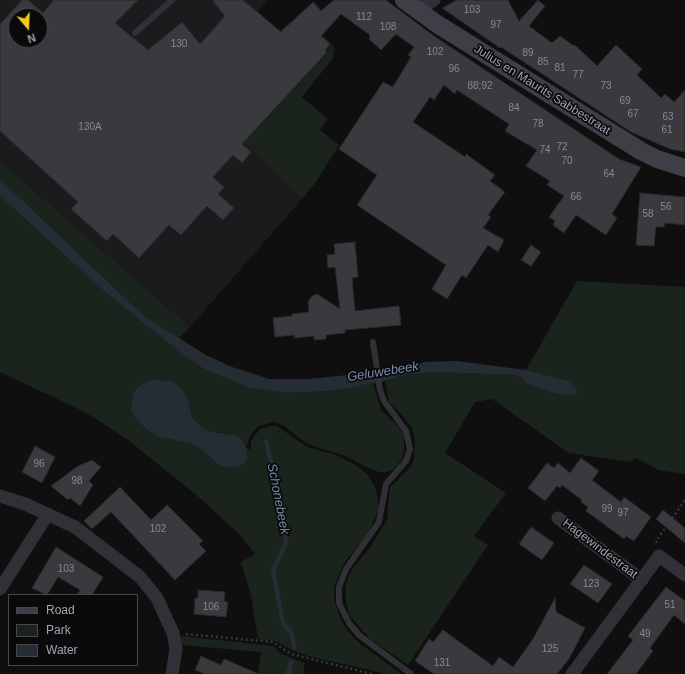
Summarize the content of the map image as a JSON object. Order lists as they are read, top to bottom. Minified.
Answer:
{"streets":{"street":["Julius en Maurits Sabbestraat","Hagewindestraat"]},"water":["Geluwebeek","Schonebeek"],"house_numbers":["103","112","97","108","130","102","89","85","81","96","77","88;92","73","69","84","67","63","78","130A","61","72","74","70","64","66","56","58","96","98","99","97","102","103","123","51","106","49","125","131"],"legend":["Road","Park","Water"],"north":"bottom"}
